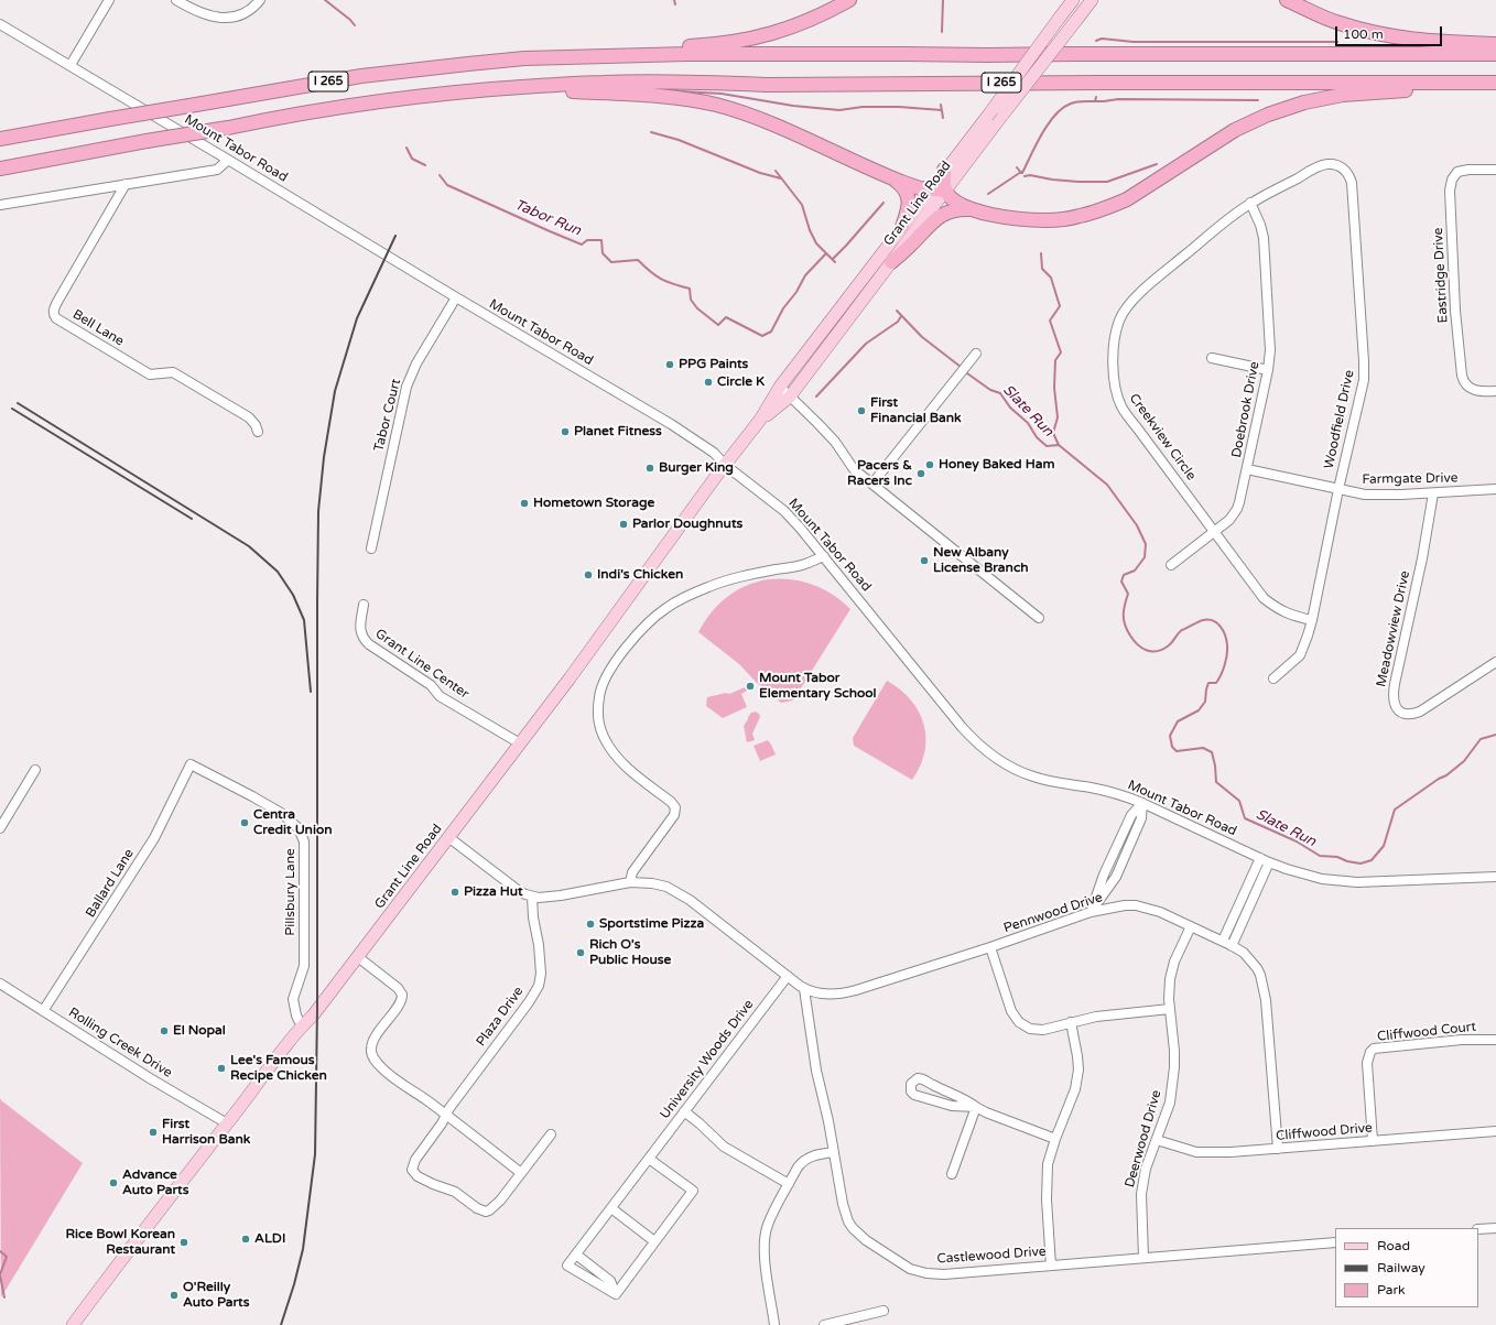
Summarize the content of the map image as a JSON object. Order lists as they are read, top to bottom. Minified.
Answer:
{"streets":{"highway":["I 265"],"main road":["Grant Line Road"],"street":["Mount Tabor Road","Eastridge Drive","Bell Lane","Doebrook Drive","Tabor Court","Woodfield Drive","Creekview Circle","Farmgate Drive","Meadowview Drive","Grant Line Center","Ballard Lane","Pillsbury Lane","Pennwood Drive","Plaza Drive","Cliffwood Court","Rolling Creek Drive","University Woods Drive","Cliffwood Drive","Deerwood Drive","Castlewood Drive"]},"crossings":[["Mount Tabor Road","Grant Line Road"],["Mount Tabor Road","Tabor Court"],["Grant Line Road","Grant Line Center"],["Grant Line Road","Pillsbury Lane"],["Grant Line Road","Rolling Creek Drive"],["Doebrook Drive","Creekview Circle"],["Doebrook Drive","Farmgate Drive"],["Woodfield Drive","Creekview Circle"],["Woodfield Drive","Farmgate Drive"],["Farmgate Drive","Meadowview Drive"],["Ballard Lane","Pillsbury Lane"],["Ballard Lane","Rolling Creek Drive"],["Pennwood Drive","University Woods Drive"],["Pennwood Drive","Cliffwood Drive"],["Pennwood Drive","Deerwood Drive"],["Pennwood Drive","Castlewood Drive"],["Cliffwood Court","Cliffwood Drive"],["Cliffwood Drive","Deerwood Drive"],["Deerwood Drive","Castlewood Drive"]],"water":["Tabor Run","Slate Run"],"places":["PPG Paints","Circle K","First Financial Bank","Planet Fitness","Honey Baked Ham","Burger King","Pacers & Racers Inc","Hometown Storage","Parlor Doughnuts","New Albany License Branch","Indi's Chicken","Mount Tabor Elementary School","Centra Credit Union","Pizza Hut","Sportstime Pizza","Rich O's Public House","El Nopal","Lee's Famous Recipe Chicken","First Harrison Bank","Advance Auto Parts","ALDI","Rice Bowl Korean Restaurant","O'Reilly Auto Parts"],"legend":["Road","Railway","Park"],"scale_bar":"100 m"}
